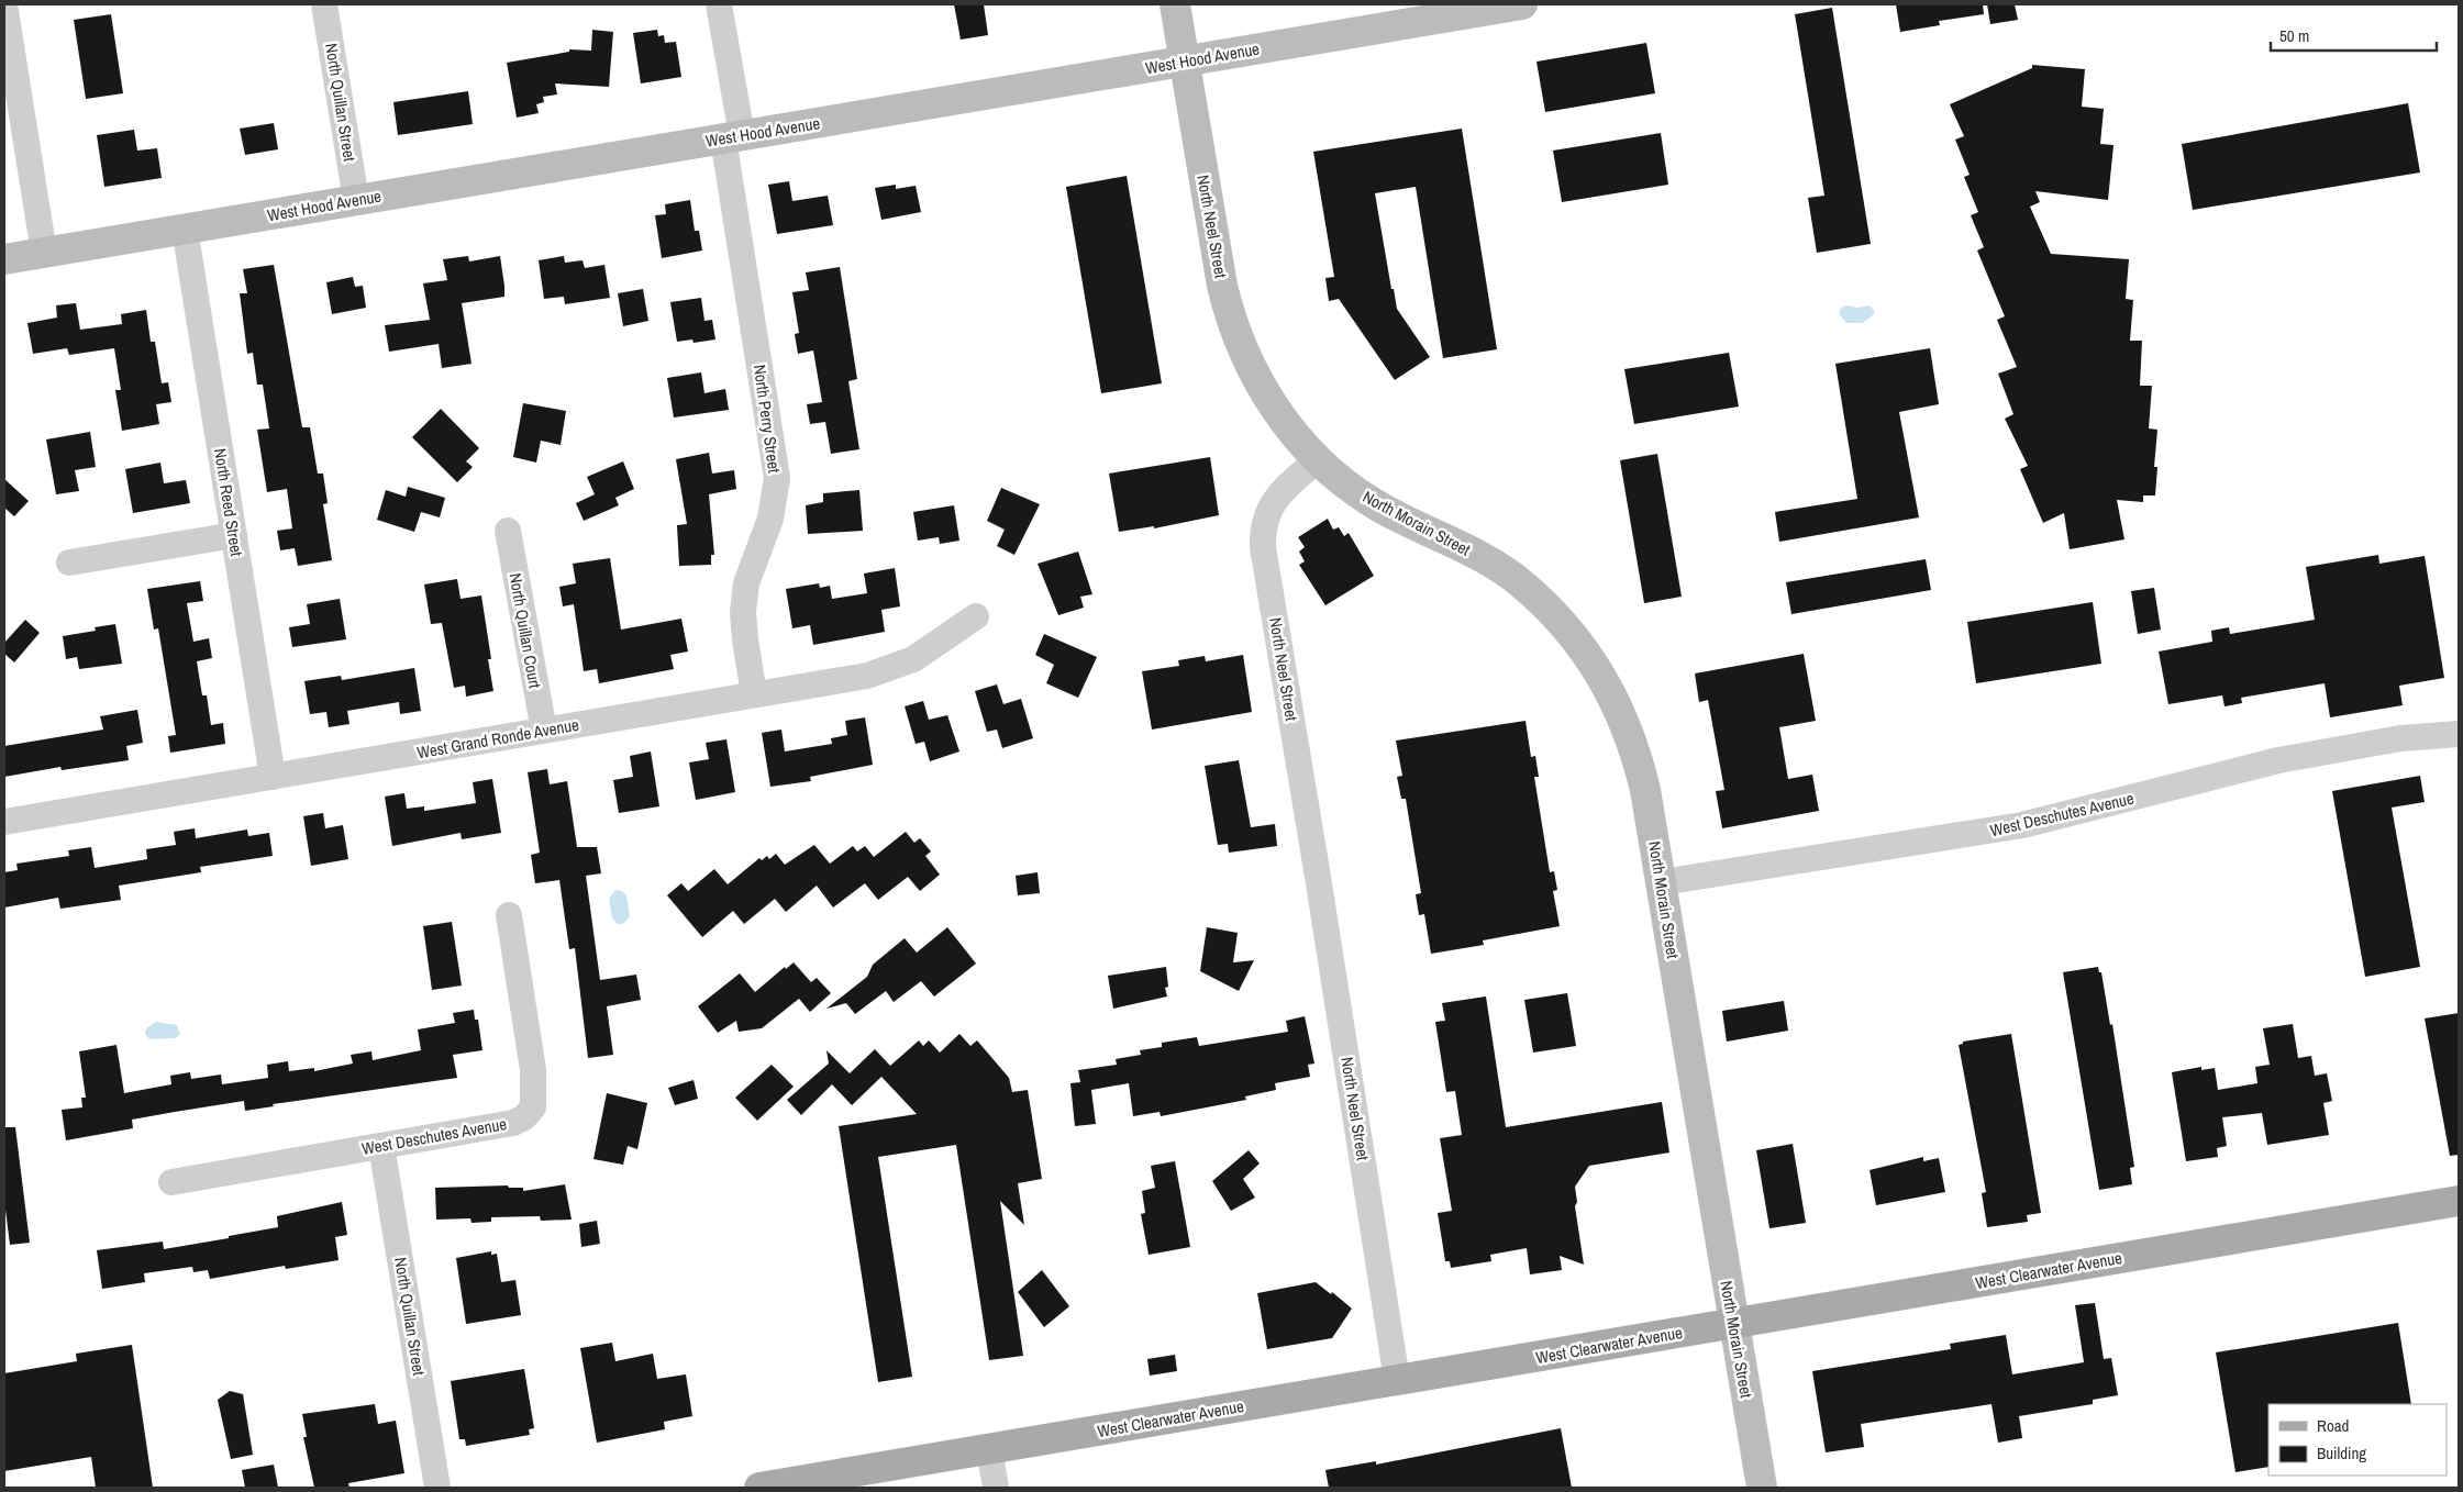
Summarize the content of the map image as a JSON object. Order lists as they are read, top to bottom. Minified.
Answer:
{"streets":{"main road":["West Clearwater Avenue"],"street":["West Hood Avenue","North Quillan Street","North Neel Street","North Perry Street","North Reed Street","North Morain Street","North Quillan Court","West Grand Ronde Avenue","West Deschutes Avenue"]},"crossings":[["West Hood Avenue","North Quillan Street"],["West Hood Avenue","North Neel Street"],["West Hood Avenue","North Perry Street"],["West Hood Avenue","North Reed Street"],["North Quillan Street","West Deschutes Avenue"],["North Neel Street","North Morain Street"],["North Neel Street","West Clearwater Avenue"],["North Perry Street","West Grand Ronde Avenue"],["North Reed Street","West Grand Ronde Avenue"],["North Morain Street","West Deschutes Avenue"],["North Morain Street","West Clearwater Avenue"],["North Quillan Court","West Grand Ronde Avenue"]],"legend":["Road","Building"],"scale_bar":"50 m"}
